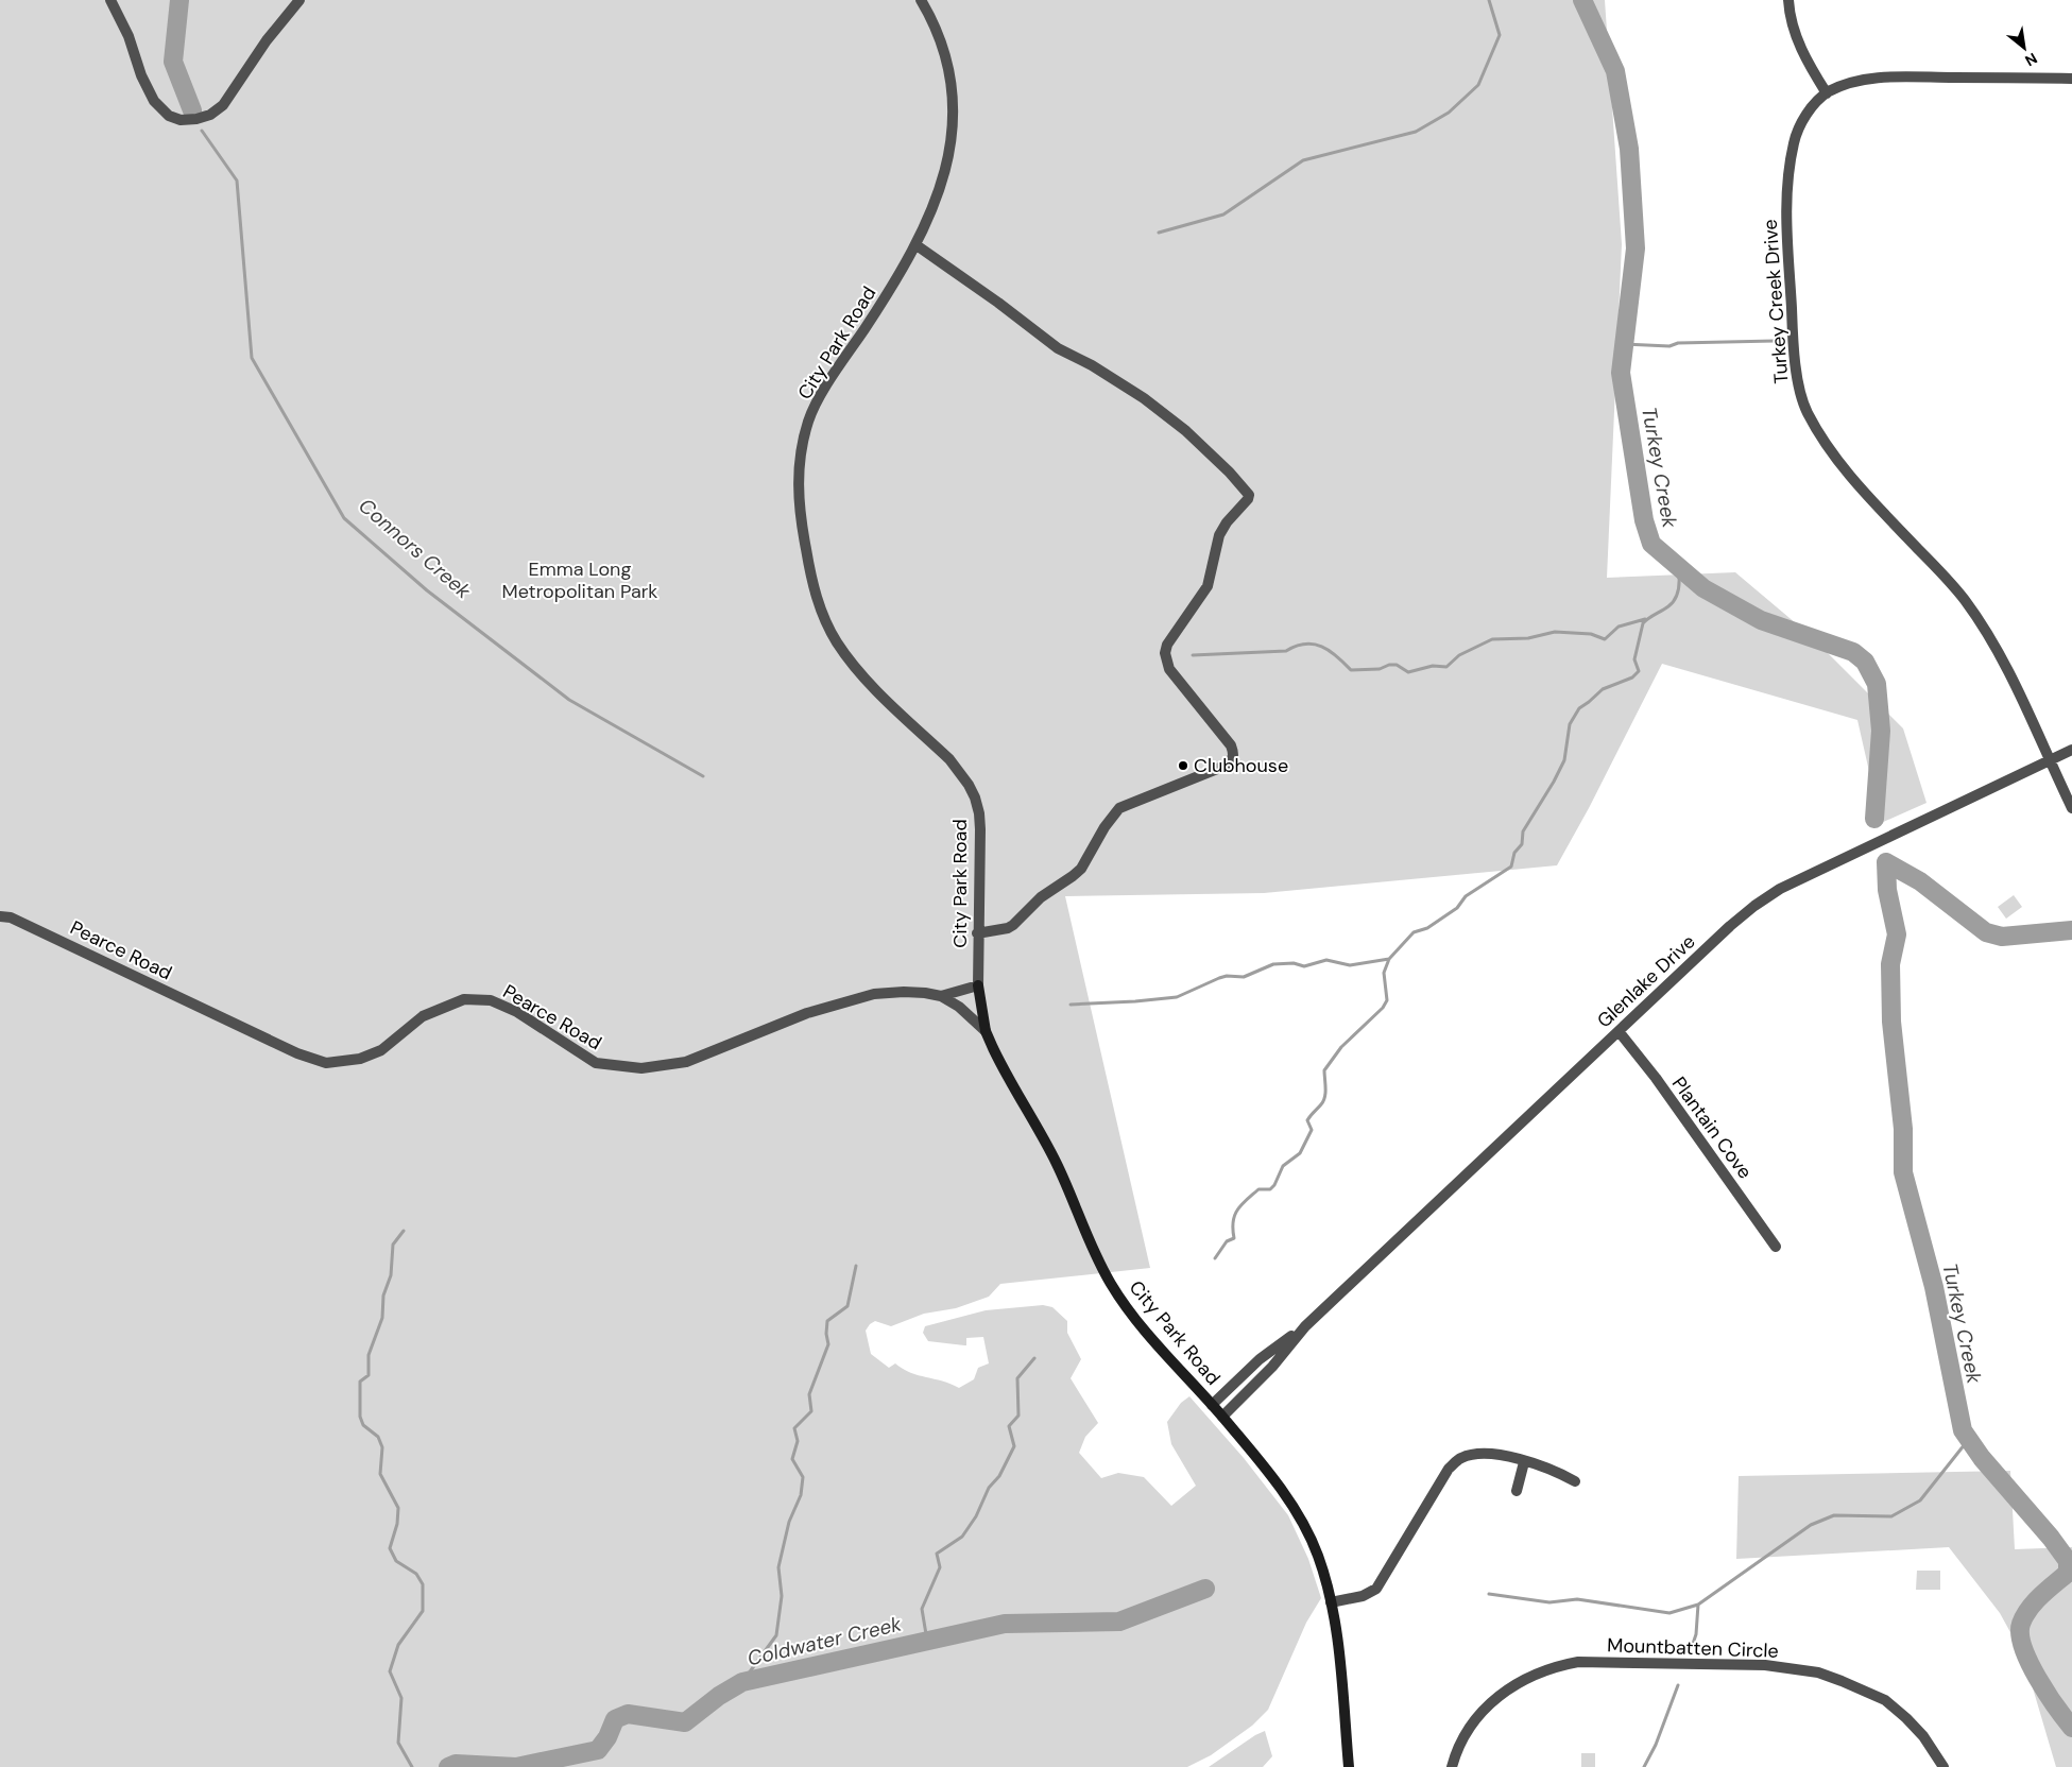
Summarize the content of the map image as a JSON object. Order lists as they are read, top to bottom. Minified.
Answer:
{"streets":{"street":["Turkey Creek Drive","City Park Road","Pearce Road","Glenlake Drive","Plantain Cove","Mountbatten Circle"]},"crossings":[["Turkey Creek Drive","Glenlake Drive"],["City Park Road","Pearce Road"],["City Park Road","Glenlake Drive"],["Glenlake Drive","Plantain Cove"]],"water":["Turkey Creek","Connors Creek","Coldwater Creek"],"parks":["Emma Long Metropolitan Park"],"places":["Clubhouse"],"north":"bottom right"}
